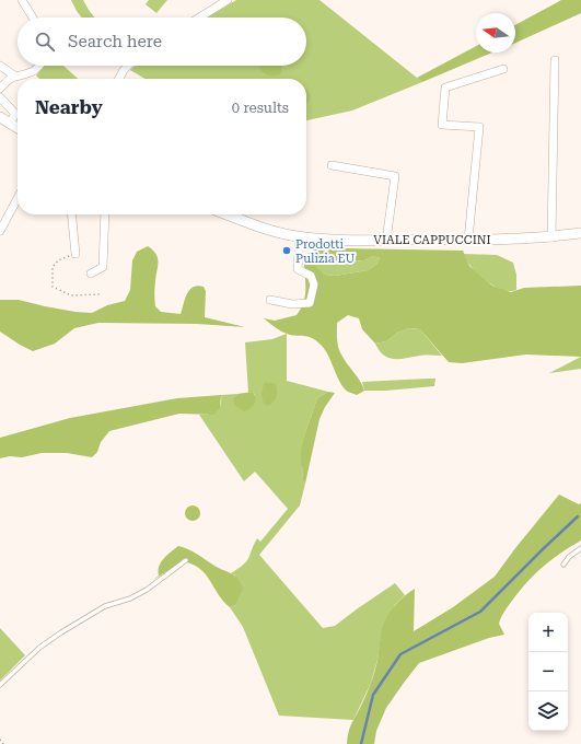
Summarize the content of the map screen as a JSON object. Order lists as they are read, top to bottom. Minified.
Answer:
{"streets":{"street":["VIALE CAPPUCCINI"]},"places":["Prodotti Pulizia EU"],"north":"left","page":{"search":"Search here","heading":["Nearby","0 results"],"map_buttons":["+","−"]}}
